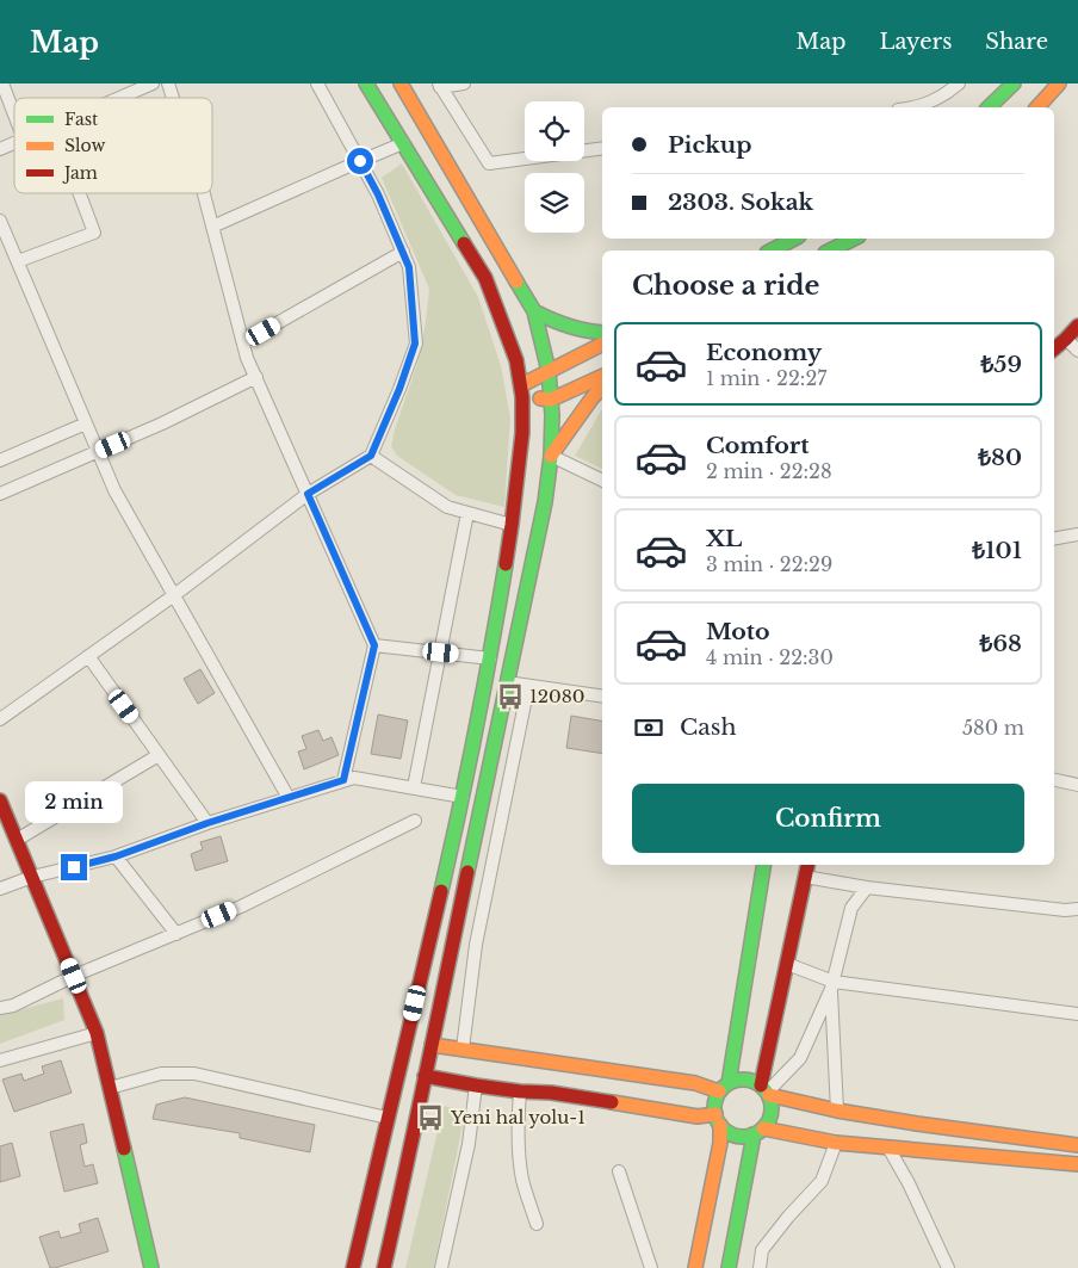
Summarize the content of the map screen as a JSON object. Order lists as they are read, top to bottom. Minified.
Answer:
{"places":{"bus stop":["12080","Yeni hal yolu-1"]},"legend":["Fast","Slow","Jam"],"page":{"header":"Map","nav":["Map","Layers","Share"],"banner":["Pickup","2303. Sokak"],"heading":"Choose a ride","list":[{"name":"Economy","note":"1 min · 22:27","value":"₺59"},{"name":"Comfort","note":"2 min · 22:28","value":"₺80"},{"name":"XL","note":"3 min · 22:29","value":"₺101"},{"name":"Moto","note":"4 min · 22:30","value":"₺68"}],"pay":["Cash","580 m"],"buttons":"Confirm","bubble":"2 min"}}
